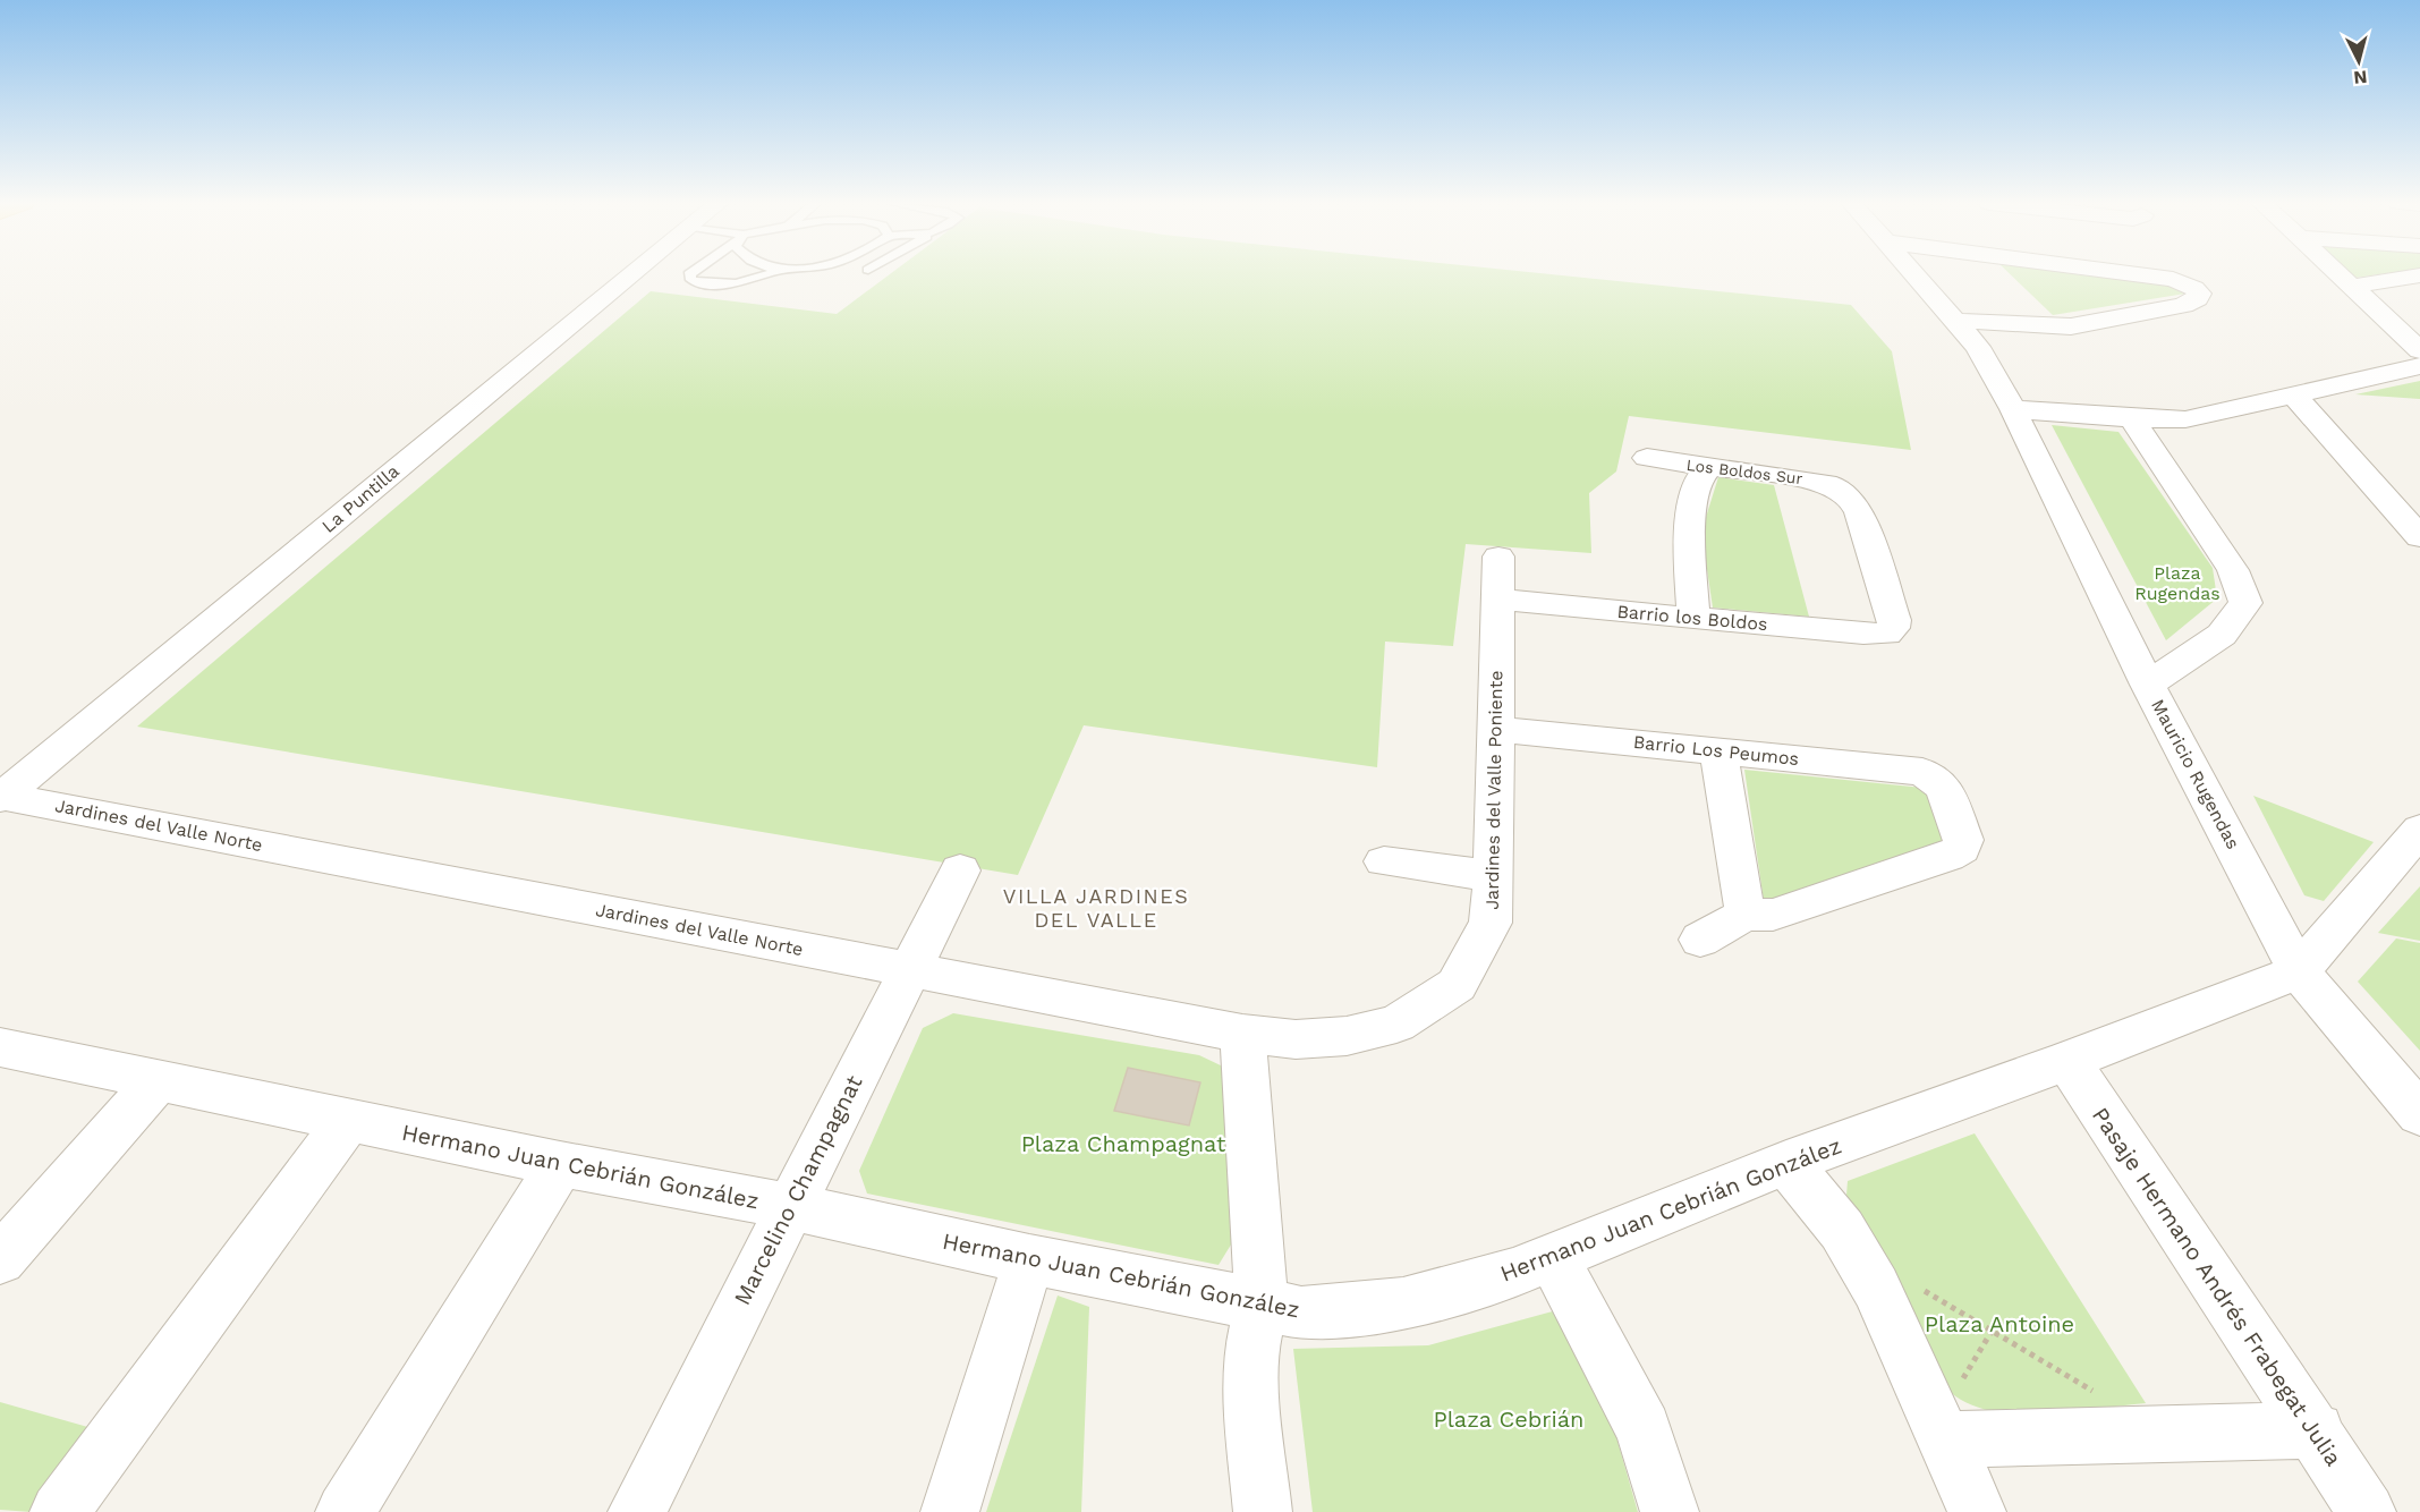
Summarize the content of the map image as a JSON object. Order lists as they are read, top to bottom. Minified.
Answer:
{"streets":{"street":["Los Boldos Sur","La Puntilla","Barrio los Boldos","Barrio Los Peumos","Mauricio Rugendas","Jardines del Valle Poniente","Jardines del Valle Norte","Hermano Juan Cebrián González","Marcelino Champagnat","Pasaje Hermano Andrés Frabegat Julia"]},"crossings":[["Los Boldos Sur","Barrio los Boldos"],["La Puntilla","Jardines del Valle Norte"],["Barrio los Boldos","Jardines del Valle Poniente"],["Barrio Los Peumos","Jardines del Valle Poniente"],["Mauricio Rugendas","Hermano Juan Cebrián González"],["Jardines del Valle Poniente","Jardines del Valle Norte"],["Jardines del Valle Norte","Marcelino Champagnat"],["Hermano Juan Cebrián González","Marcelino Champagnat"],["Hermano Juan Cebrián González","Pasaje Hermano Andrés Frabegat Julia"]],"districts":["VILLA JARDINES DEL VALLE"],"parks":["Plaza Rugendas","Plaza Champagnat","Plaza Antoine","Plaza Cebrián"],"north":"bottom"}
